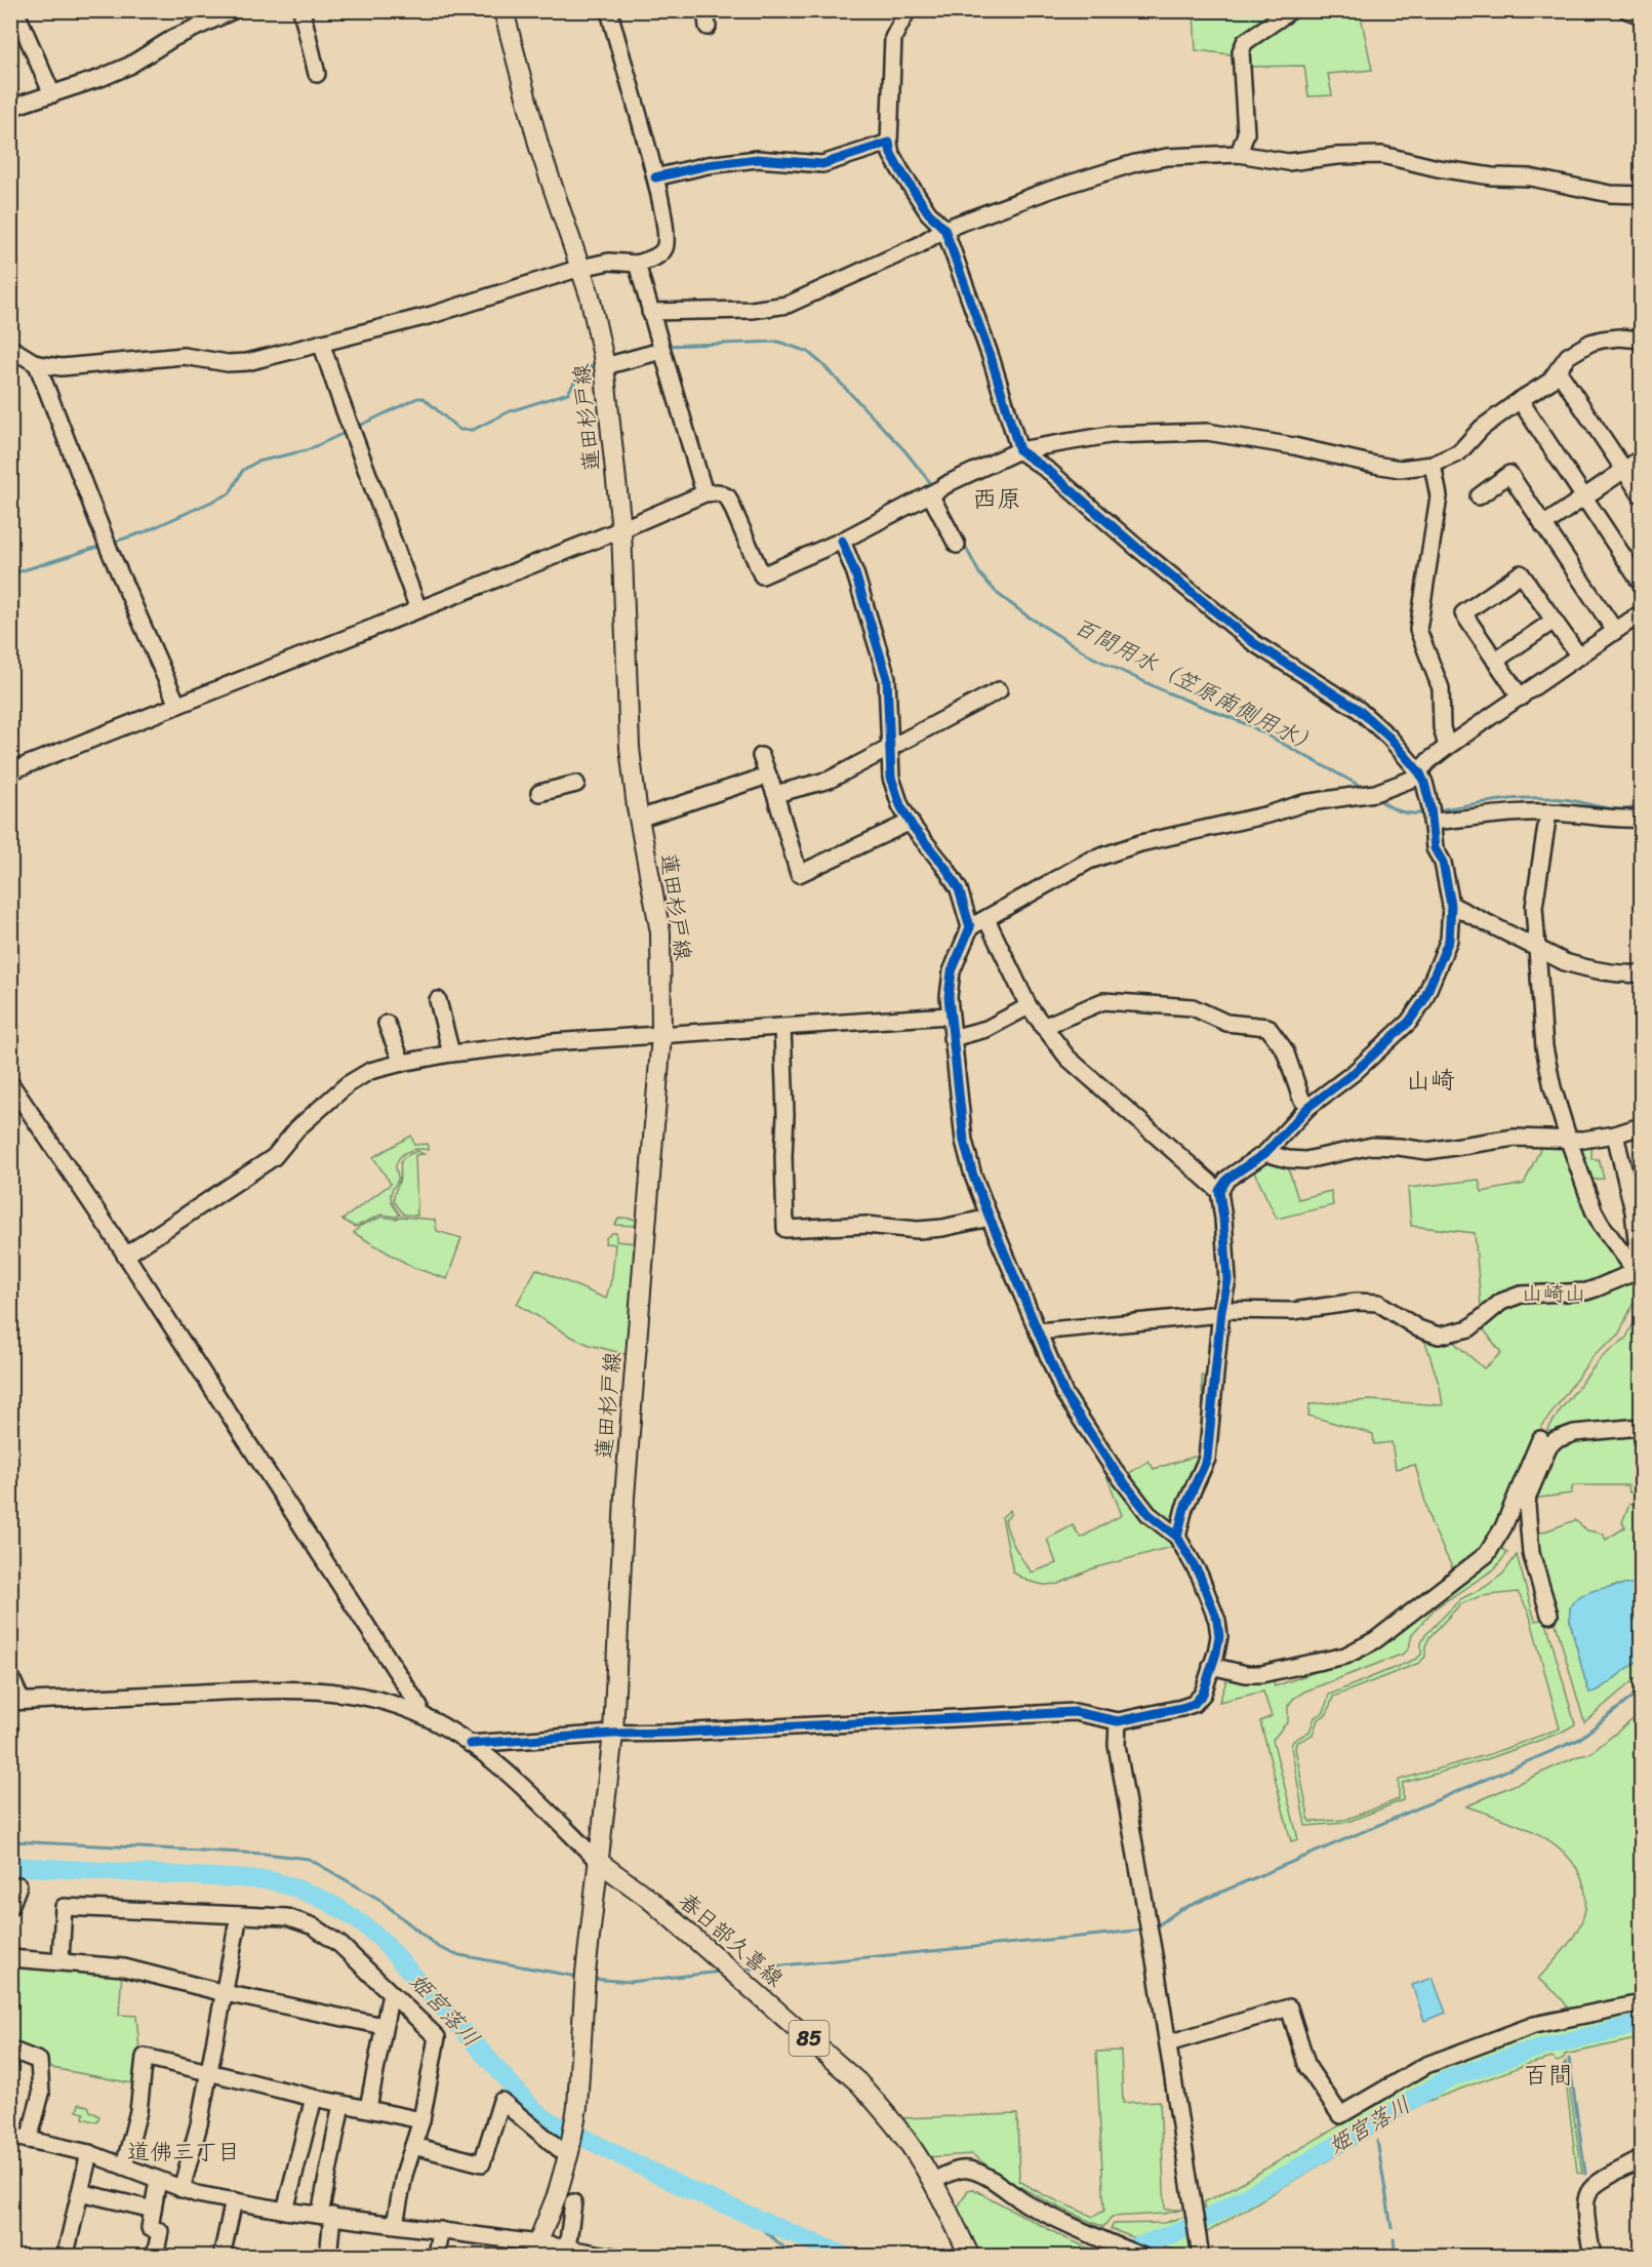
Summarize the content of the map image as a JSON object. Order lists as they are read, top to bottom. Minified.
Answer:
{"streets":{"main road":["蓮田杉戸線","春日部久喜線","85"]},"crossings":[["蓮田杉戸線","春日部久喜線"]],"districts":["西原","山崎","百間","道佛三丁目"],"water":["百間用水（笠原南側用水）","姫宮落川"],"parks":["山崎山"]}
